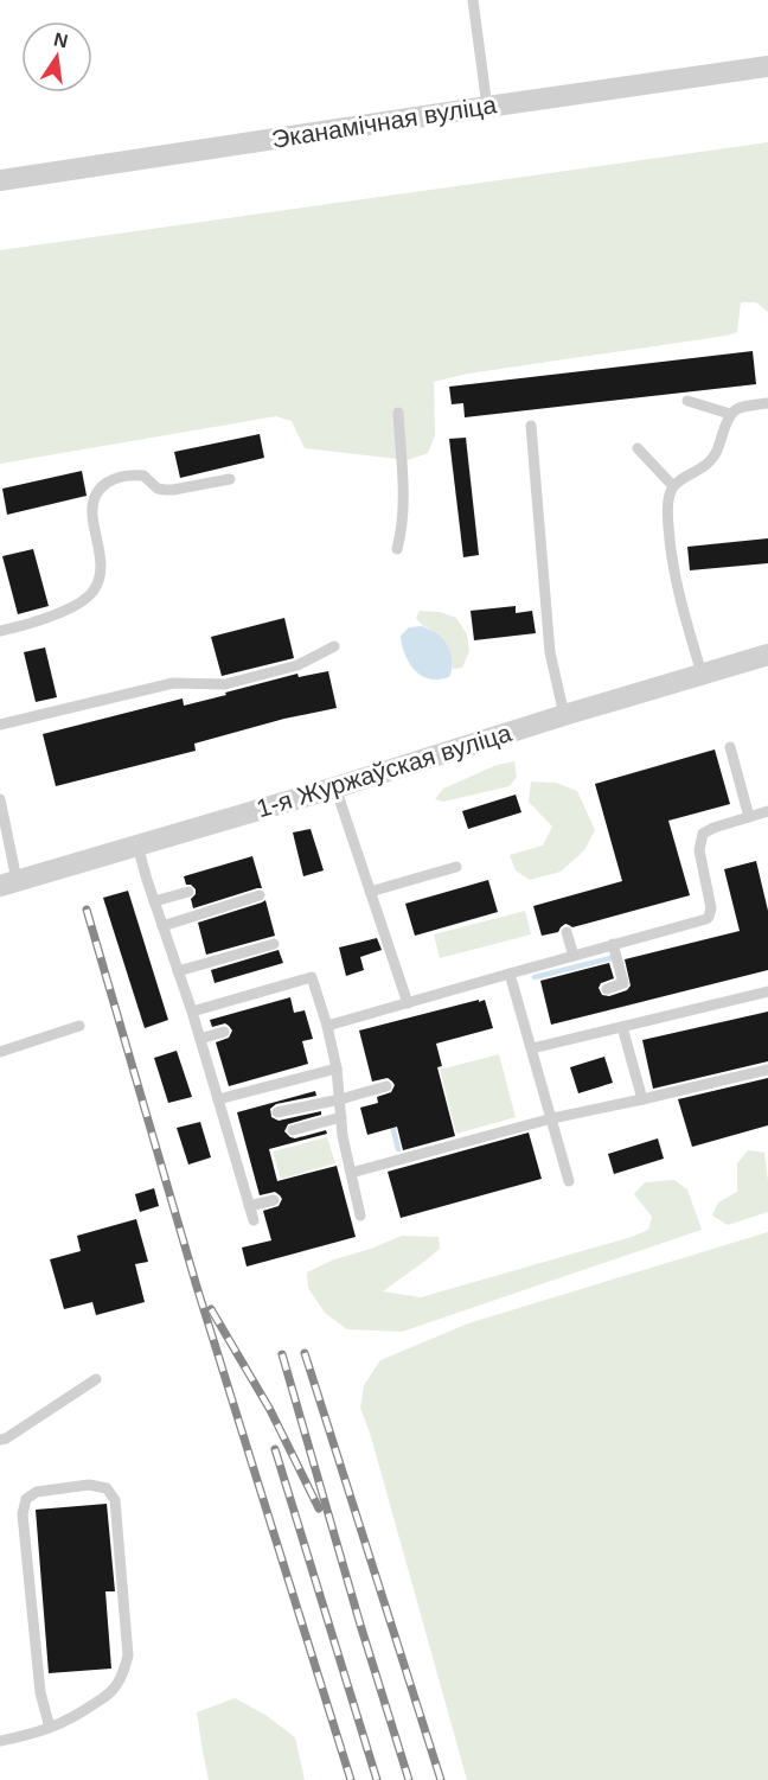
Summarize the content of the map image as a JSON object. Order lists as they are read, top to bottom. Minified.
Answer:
{"streets":{"street":["Эканамічная вуліца","1-я Журжаўская вуліца"]},"north":"top"}
